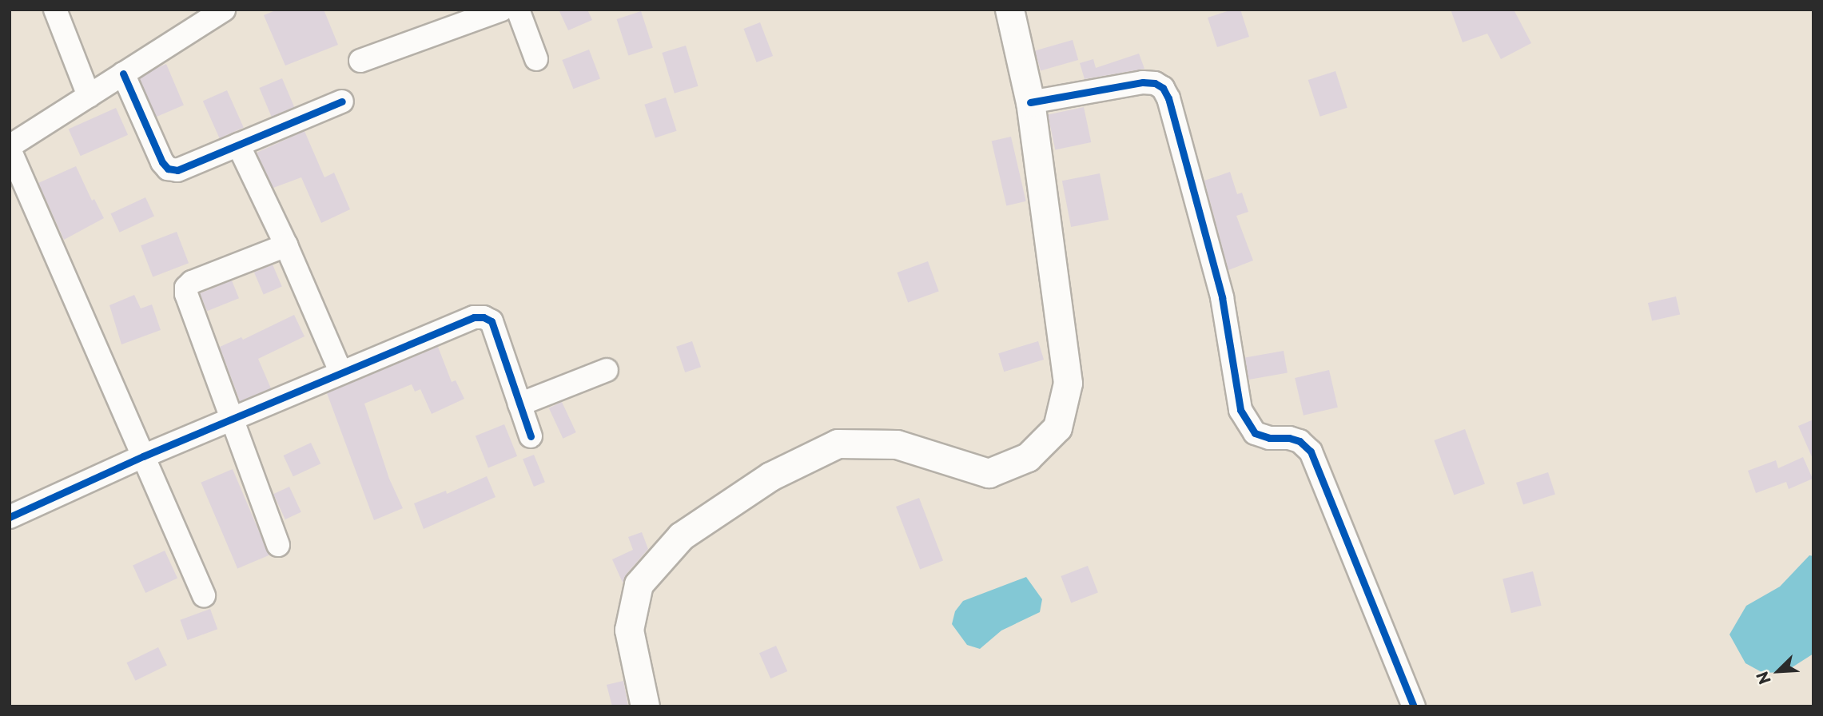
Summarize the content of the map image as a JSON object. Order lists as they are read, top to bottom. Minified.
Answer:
{"north":"bottom left"}
